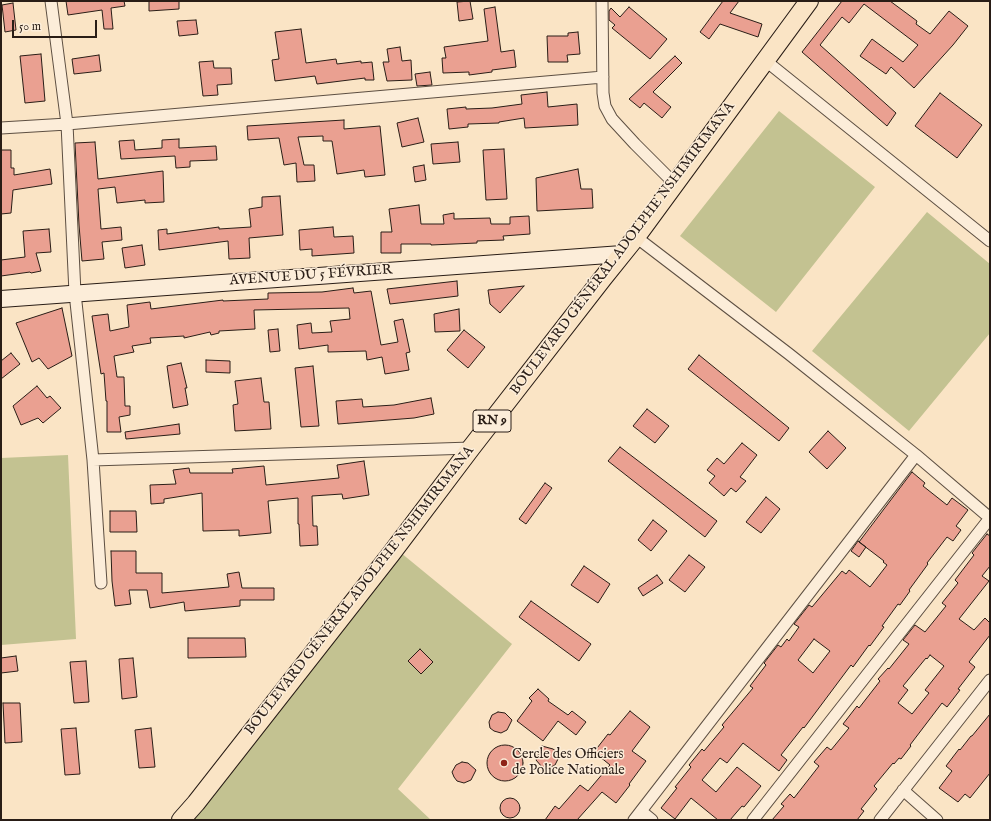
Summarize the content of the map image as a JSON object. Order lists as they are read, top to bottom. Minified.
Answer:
{"streets":{"main road":["BOULEVARD GÉNÉRAL ADOLPHE NSHIMIRIMANA","RN 9"],"street":["AVENUE DU 5 FÉVRIER"]},"crossings":[["BOULEVARD GÉNÉRAL ADOLPHE NSHIMIRIMANA","AVENUE DU 5 FÉVRIER"]],"places":["Cercle des Officiers de Police Nationale"],"scale_bar":"50 m"}
